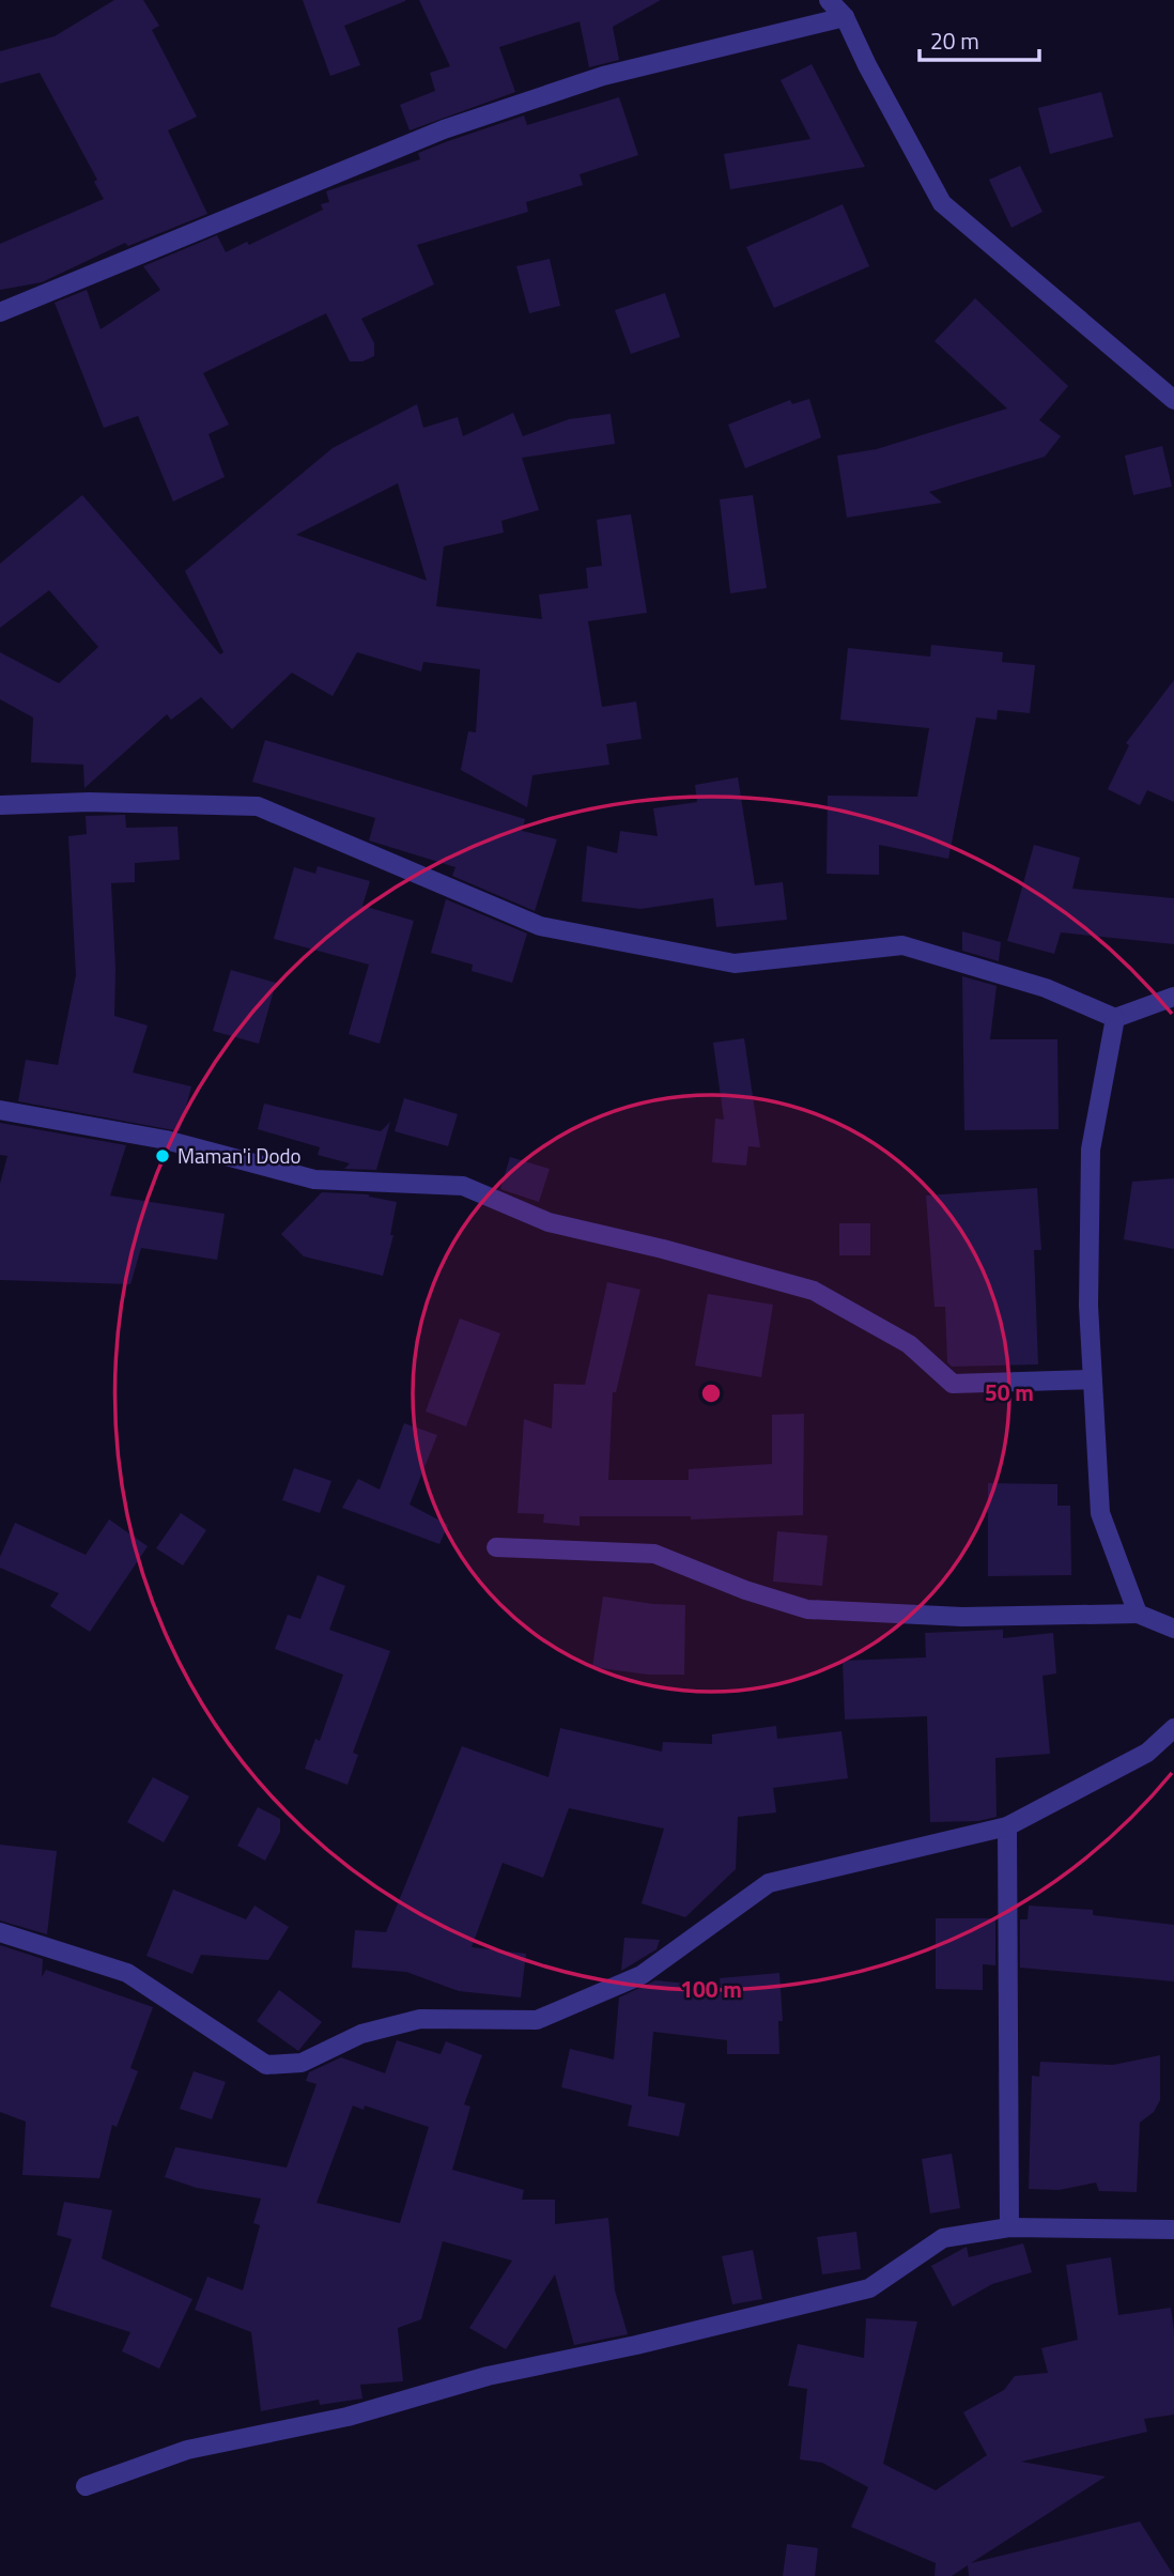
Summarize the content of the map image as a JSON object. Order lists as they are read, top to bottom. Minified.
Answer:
{"places":["Maman'i Dodo"],"scale_bar":"20 m","rings":["50 m","100 m"]}
